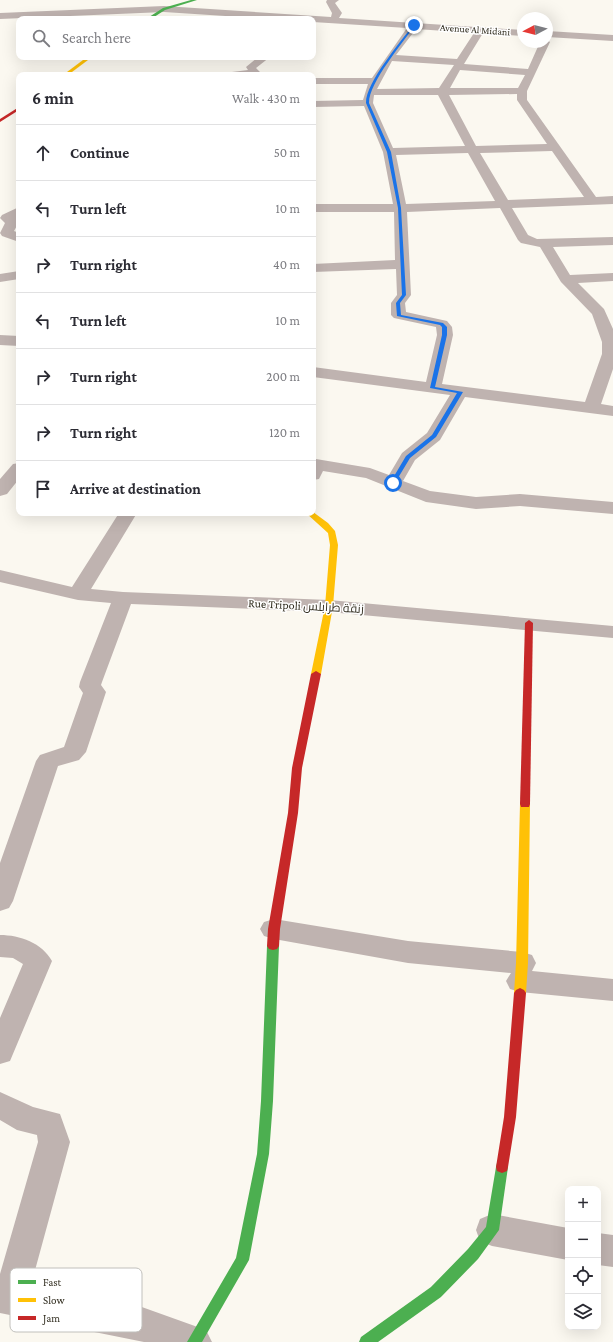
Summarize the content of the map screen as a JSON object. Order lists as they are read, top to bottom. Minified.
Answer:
{"streets":{"street":["Avenue Al Midani","Rue Tripoli زنقة طرابلس"]},"legend":["Fast","Slow","Jam"],"north":"left","page":{"search":"Search here","heading":["6 min","Walk · 430 m"],"list":[["Continue","50 m"],["Turn left","10 m"],["Turn right","40 m"],["Turn left","10 m"],["Turn right","200 m"],["Turn right","120 m"],"Arrive at destination"],"map_buttons":["+","−"]}}
